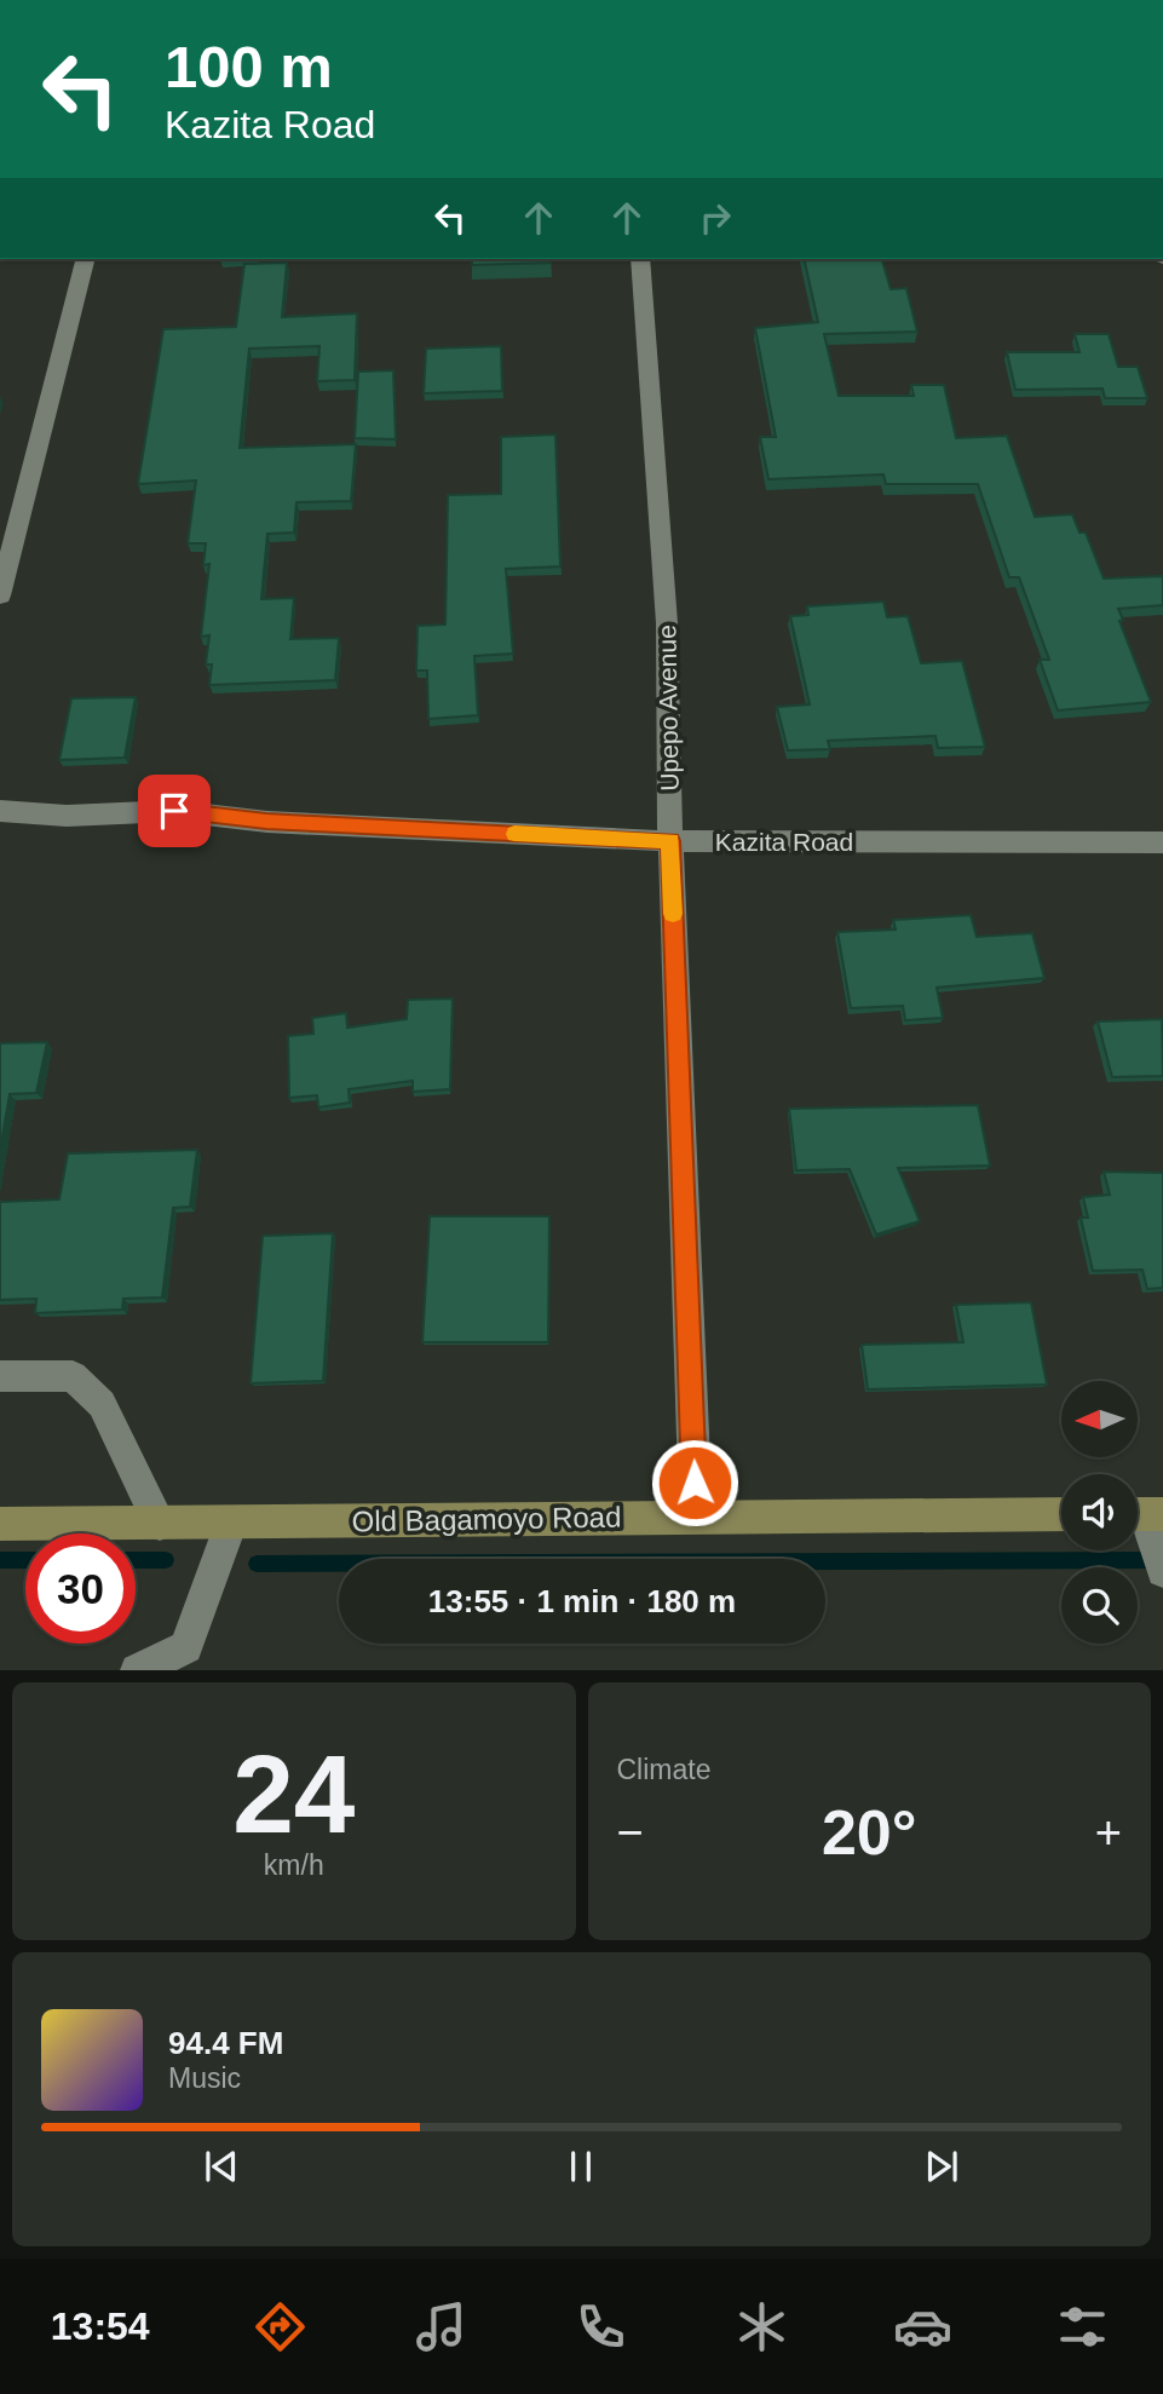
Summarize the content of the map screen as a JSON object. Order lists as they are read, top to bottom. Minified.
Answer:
{"streets":{"main road":["Old Bagamoyo Road"],"street":["Upepo Avenue","Kazita Road"]},"crossings":[["Upepo Avenue","Kazita Road"],["Upepo Avenue","Old Bagamoyo Road"]],"north":"left","page":{"turn":["100 m","Kazita Road"],"limit":"30","trip":"13:55 · 1 min · 180 m","tile":[["24","km/h"],"Climate"],"heat":["−","20°","+"],"song":["94.4 FM","Music"],"tabs":"13:54"}}
